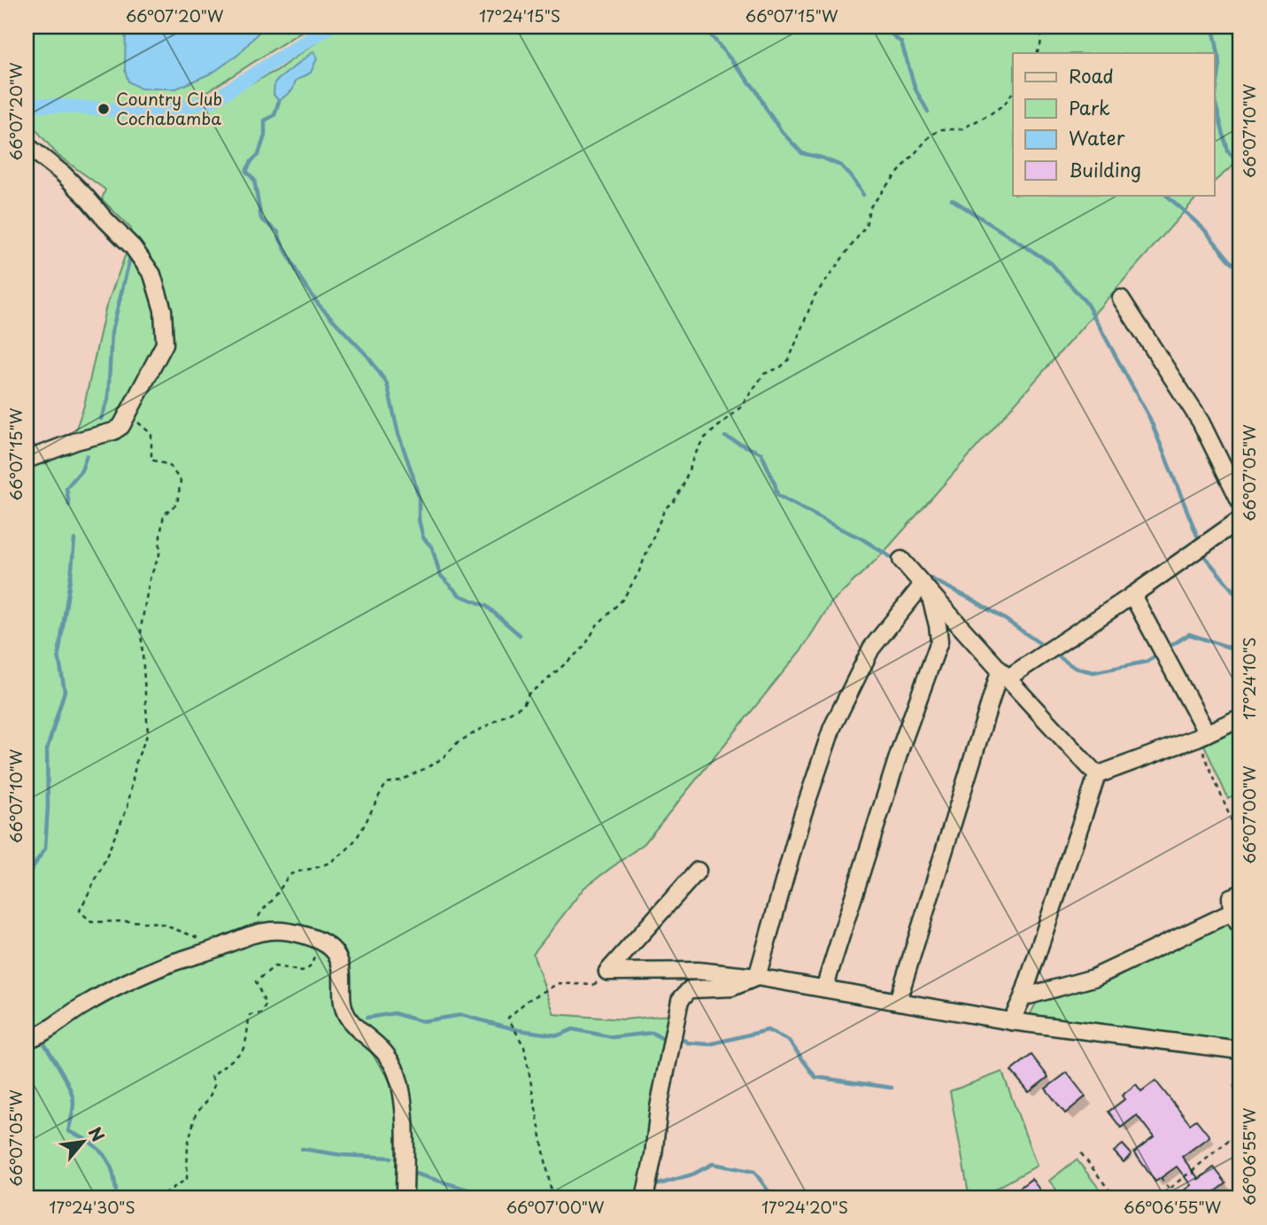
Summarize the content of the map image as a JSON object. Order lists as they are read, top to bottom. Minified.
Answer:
{"places":["Country Club Cochabamba"],"legend":["Road","Park","Water","Building"],"north":"top right","coordinates":["66°07'20\"W","17°24'15\"S","66°07'15\"W","66°07'10\"W","66°07'05\"W","17°24'10\"S","66°07'00\"W","66°06'55\"W","17°24'30\"S","17°24'20\"S"]}
